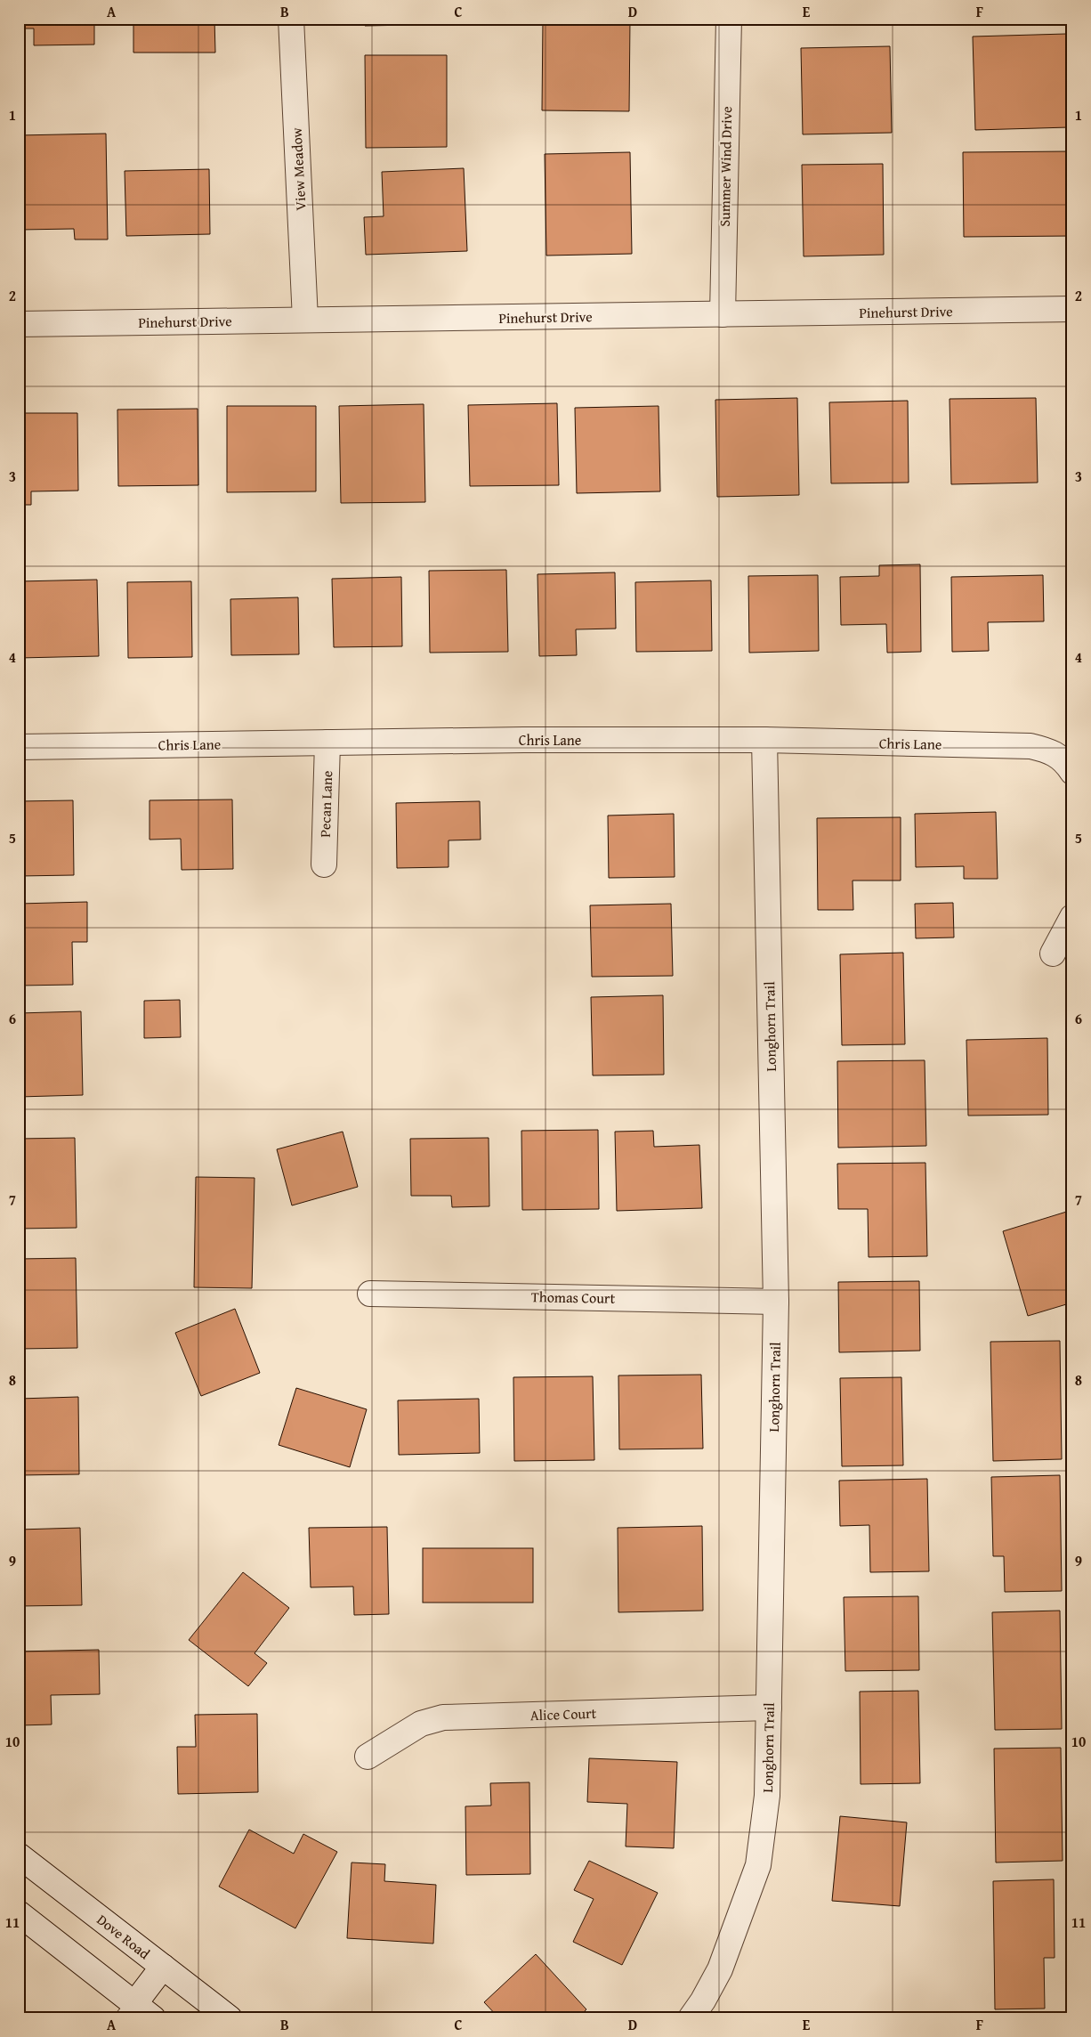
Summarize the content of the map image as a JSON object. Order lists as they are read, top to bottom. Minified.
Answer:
{"streets":{"street":["Summer Wind Drive","View Meadow","Pinehurst Drive","Chris Lane","Pecan Lane","Longhorn Trail","Thomas Court","Alice Court","Dove Road"]},"crossings":[["Summer Wind Drive","Pinehurst Drive"],["View Meadow","Pinehurst Drive"],["Chris Lane","Pecan Lane"],["Chris Lane","Longhorn Trail"],["Longhorn Trail","Thomas Court"],["Longhorn Trail","Alice Court"]],"grid":{"columns":["A","B","C","D","E","F"],"rows":["1","2","3","4","5","6","7","8","9","10","11"]}}
